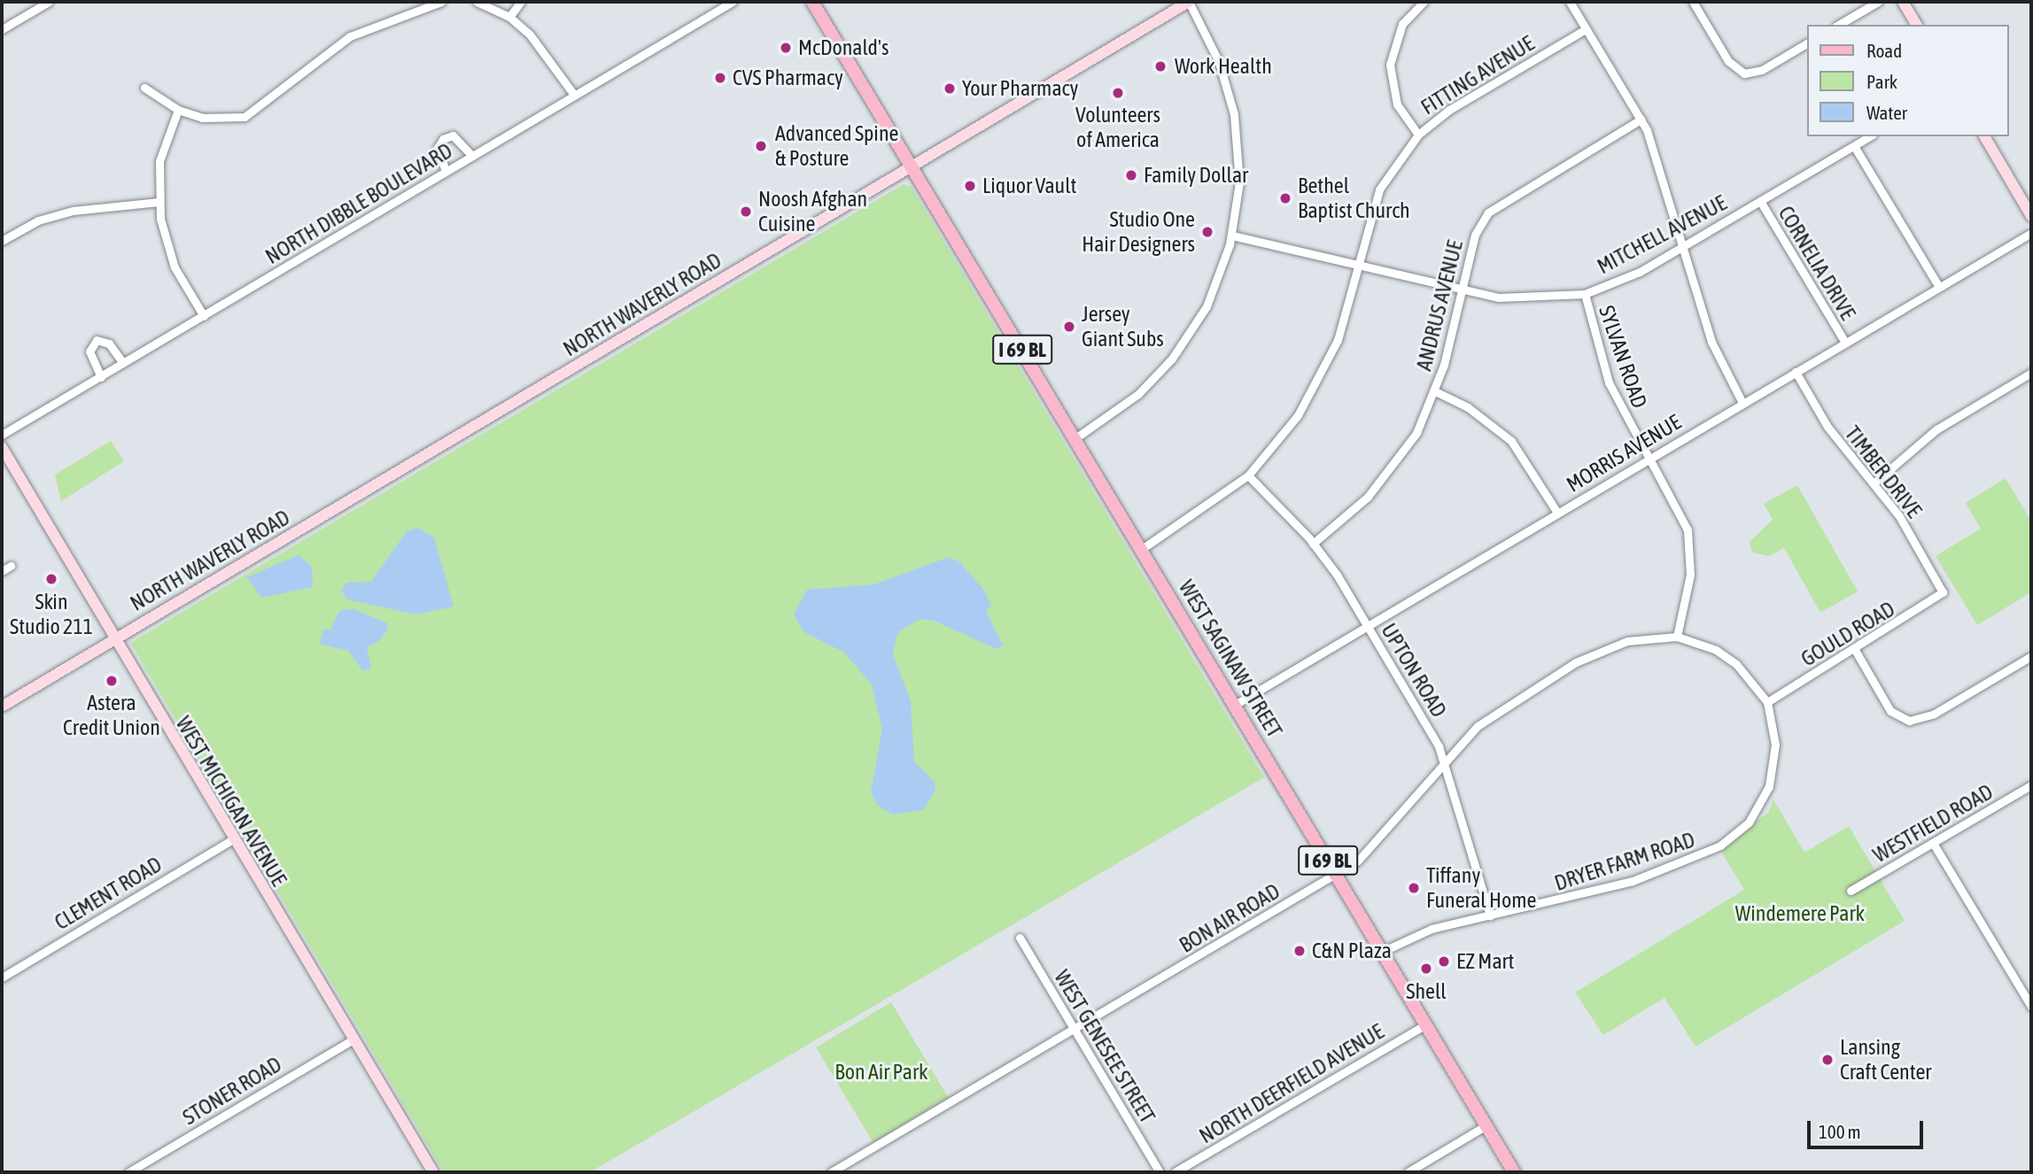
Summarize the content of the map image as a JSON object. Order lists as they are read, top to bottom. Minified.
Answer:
{"streets":{"main road":["NORTH WAVERLY ROAD","I 69 BL","WEST SAGINAW STREET","WEST MICHIGAN AVENUE"],"street":["FITTING AVENUE","NORTH DIBBLE BOULEVARD","MITCHELL AVENUE","CORNELIA DRIVE","ANDRUS AVENUE","SYLVAN ROAD","MORRIS AVENUE","TIMBER DRIVE","GOULD ROAD","UPTON ROAD","WESTFIELD ROAD","DRYER FARM ROAD","CLEMENT ROAD","BON AIR ROAD","WEST GENESEE STREET","NORTH DEERFIELD AVENUE","STONER ROAD"]},"crossings":[["FITTING AVENUE","MITCHELL AVENUE"],["FITTING AVENUE","WEST SAGINAW STREET"],["FITTING AVENUE","UPTON ROAD"],["MITCHELL AVENUE","CORNELIA DRIVE"],["MITCHELL AVENUE","ANDRUS AVENUE"],["MITCHELL AVENUE","SYLVAN ROAD"],["CORNELIA DRIVE","MORRIS AVENUE"],["NORTH WAVERLY ROAD","I 69 BL"],["NORTH WAVERLY ROAD","WEST SAGINAW STREET"],["NORTH WAVERLY ROAD","WEST MICHIGAN AVENUE"],["ANDRUS AVENUE","UPTON ROAD"],["I 69 BL","WEST SAGINAW STREET"],["SYLVAN ROAD","MORRIS AVENUE"],["SYLVAN ROAD","BON AIR ROAD"],["MORRIS AVENUE","TIMBER DRIVE"],["MORRIS AVENUE","WEST SAGINAW STREET"],["MORRIS AVENUE","UPTON ROAD"],["TIMBER DRIVE","GOULD ROAD"],["GOULD ROAD","DRYER FARM ROAD"],["GOULD ROAD","BON AIR ROAD"],["WEST SAGINAW STREET","DRYER FARM ROAD"],["WEST SAGINAW STREET","BON AIR ROAD"],["WEST SAGINAW STREET","NORTH DEERFIELD AVENUE"],["UPTON ROAD","DRYER FARM ROAD"],["UPTON ROAD","BON AIR ROAD"],["WEST MICHIGAN AVENUE","CLEMENT ROAD"],["WEST MICHIGAN AVENUE","STONER ROAD"],["DRYER FARM ROAD","BON AIR ROAD"],["BON AIR ROAD","WEST GENESEE STREET"]],"parks":["Windemere Park","Bon Air Park"],"places":["McDonald's","Work Health","CVS Pharmacy","Your Pharmacy","Volunteers of America","Advanced Spine & Posture","Family Dollar","Liquor Vault","Bethel Baptist Church","Noosh Afghan Cuisine","Studio One Hair Designers","Jersey Giant Subs","Skin Studio 211","Astera Credit Union","Tiffany Funeral Home","C&N Plaza","EZ Mart","Shell","Lansing Craft Center"],"legend":["Road","Park","Water"],"scale_bar":"100 m"}
